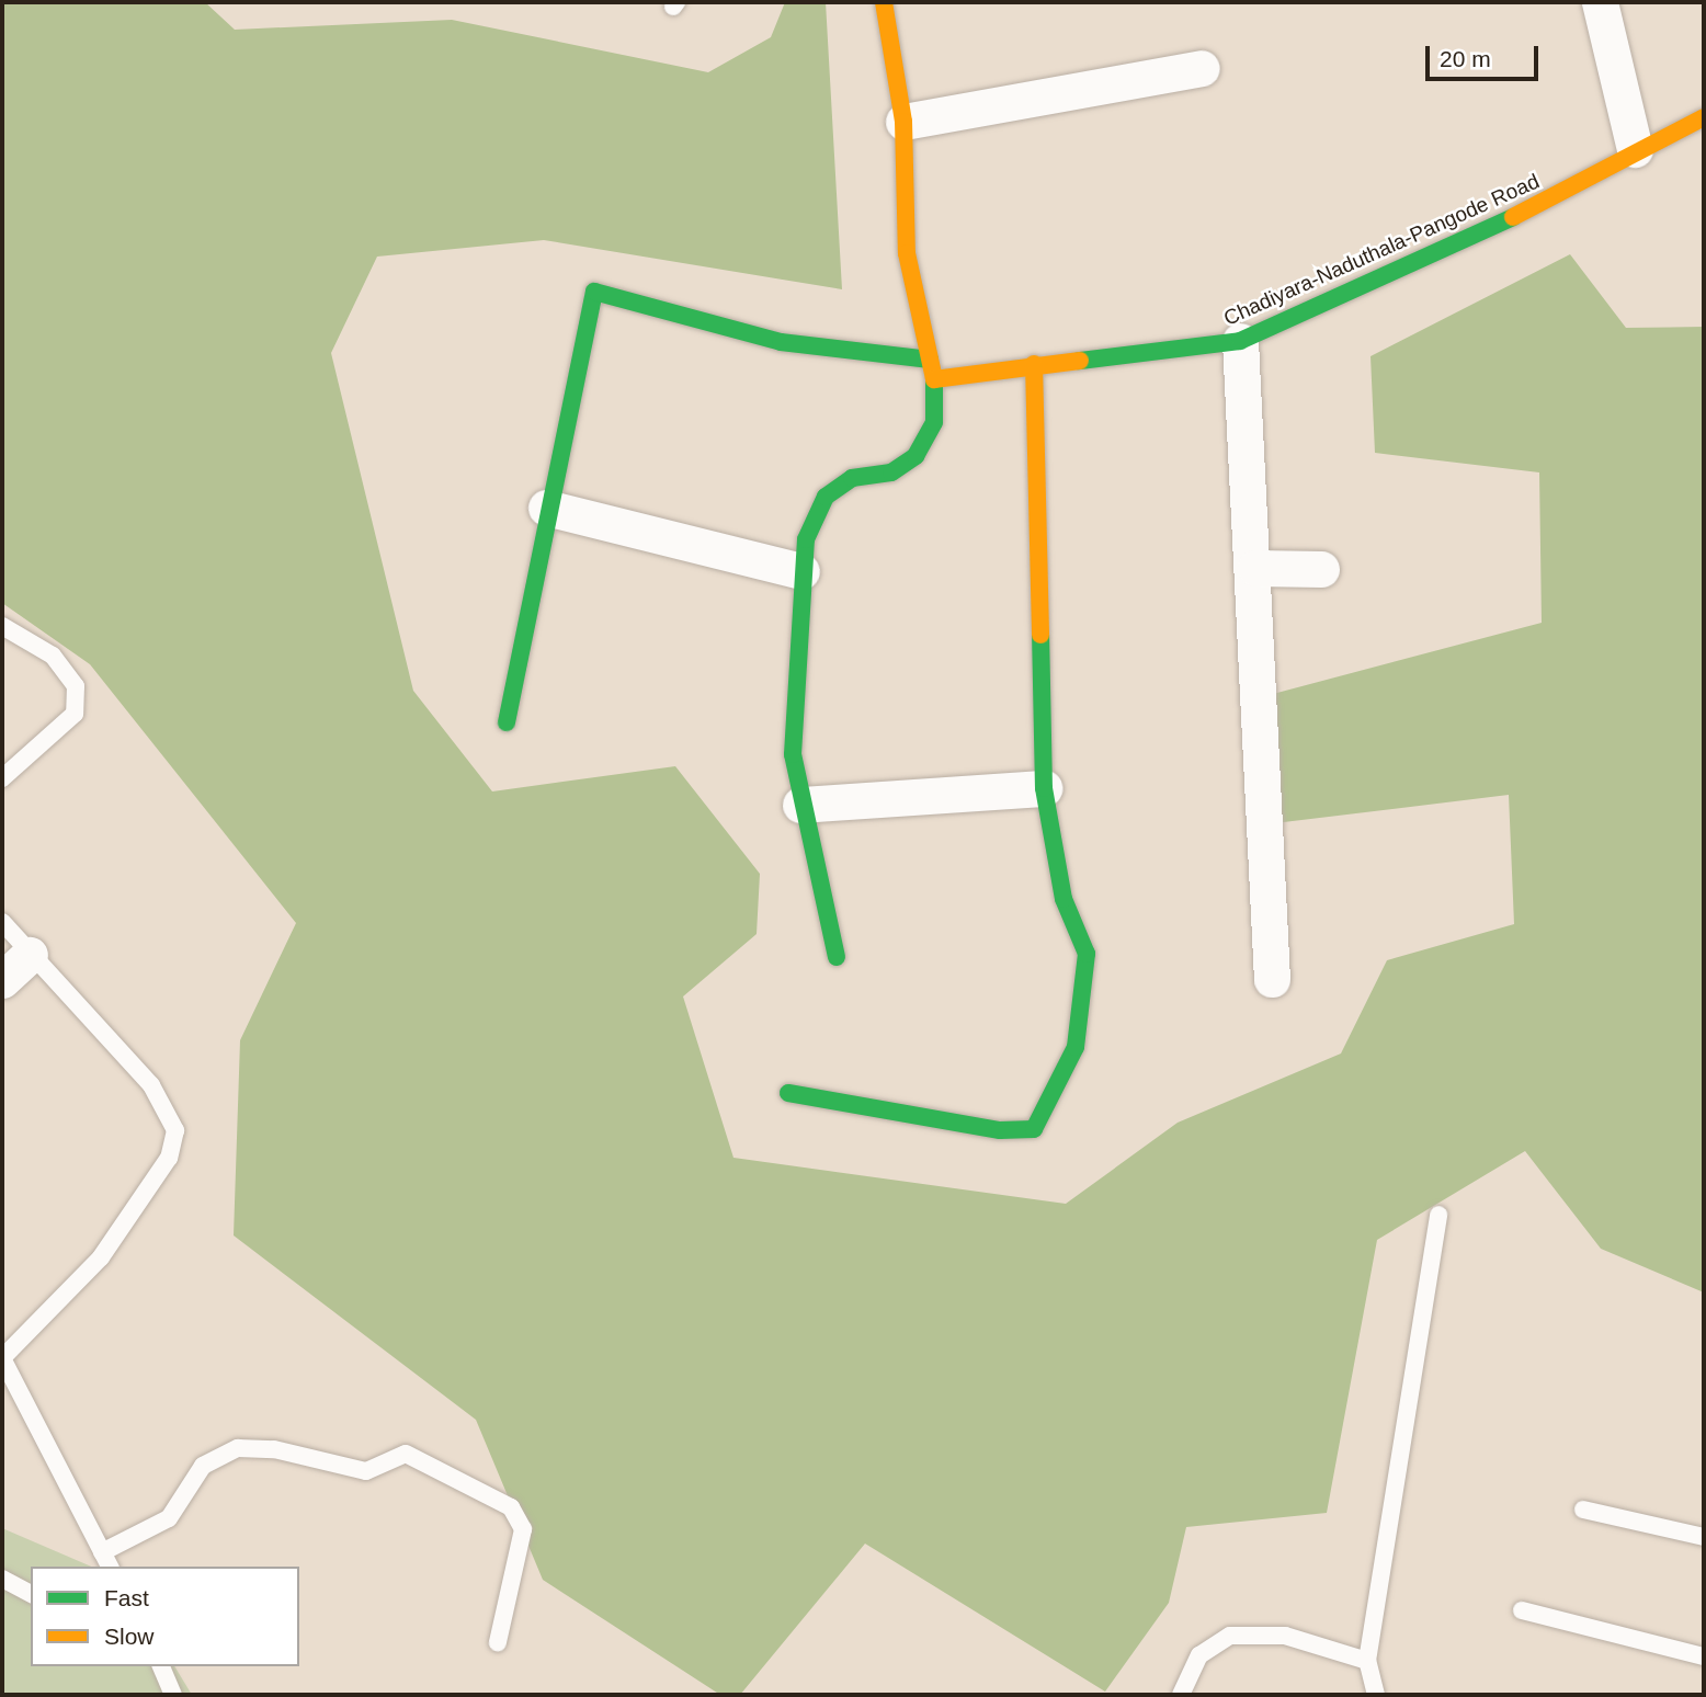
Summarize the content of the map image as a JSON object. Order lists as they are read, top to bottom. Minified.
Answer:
{"streets":{"street":["Chadiyara-Naduthala-Pangode Road"]},"legend":["Fast","Slow"],"scale_bar":"20 m"}
